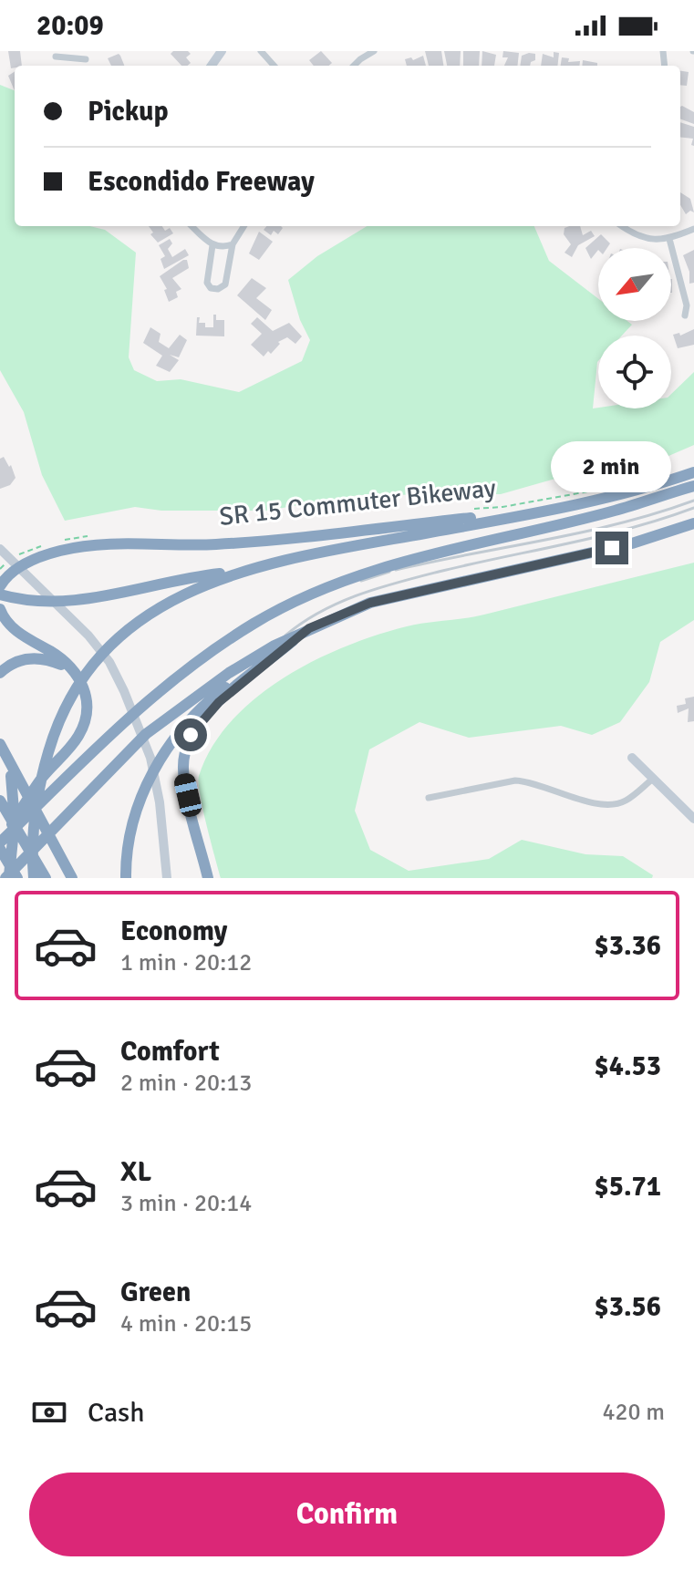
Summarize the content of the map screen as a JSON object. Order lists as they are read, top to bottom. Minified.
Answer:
{"streets":{"path":["SR 15 Commuter Bikeway"]},"north":"bottom left","page":{"status":"20:09","banner":["Pickup","Escondido Freeway"],"bubble":"2 min","list":[{"name":"Economy","note":"1 min · 20:12","value":"$3.36"},{"name":"Comfort","note":"2 min · 20:13","value":"$4.53"},{"name":"XL","note":"3 min · 20:14","value":"$5.71"},{"name":"Green","note":"4 min · 20:15","value":"$3.56"}],"pay":["Cash","420 m"],"buttons":"Confirm"}}
